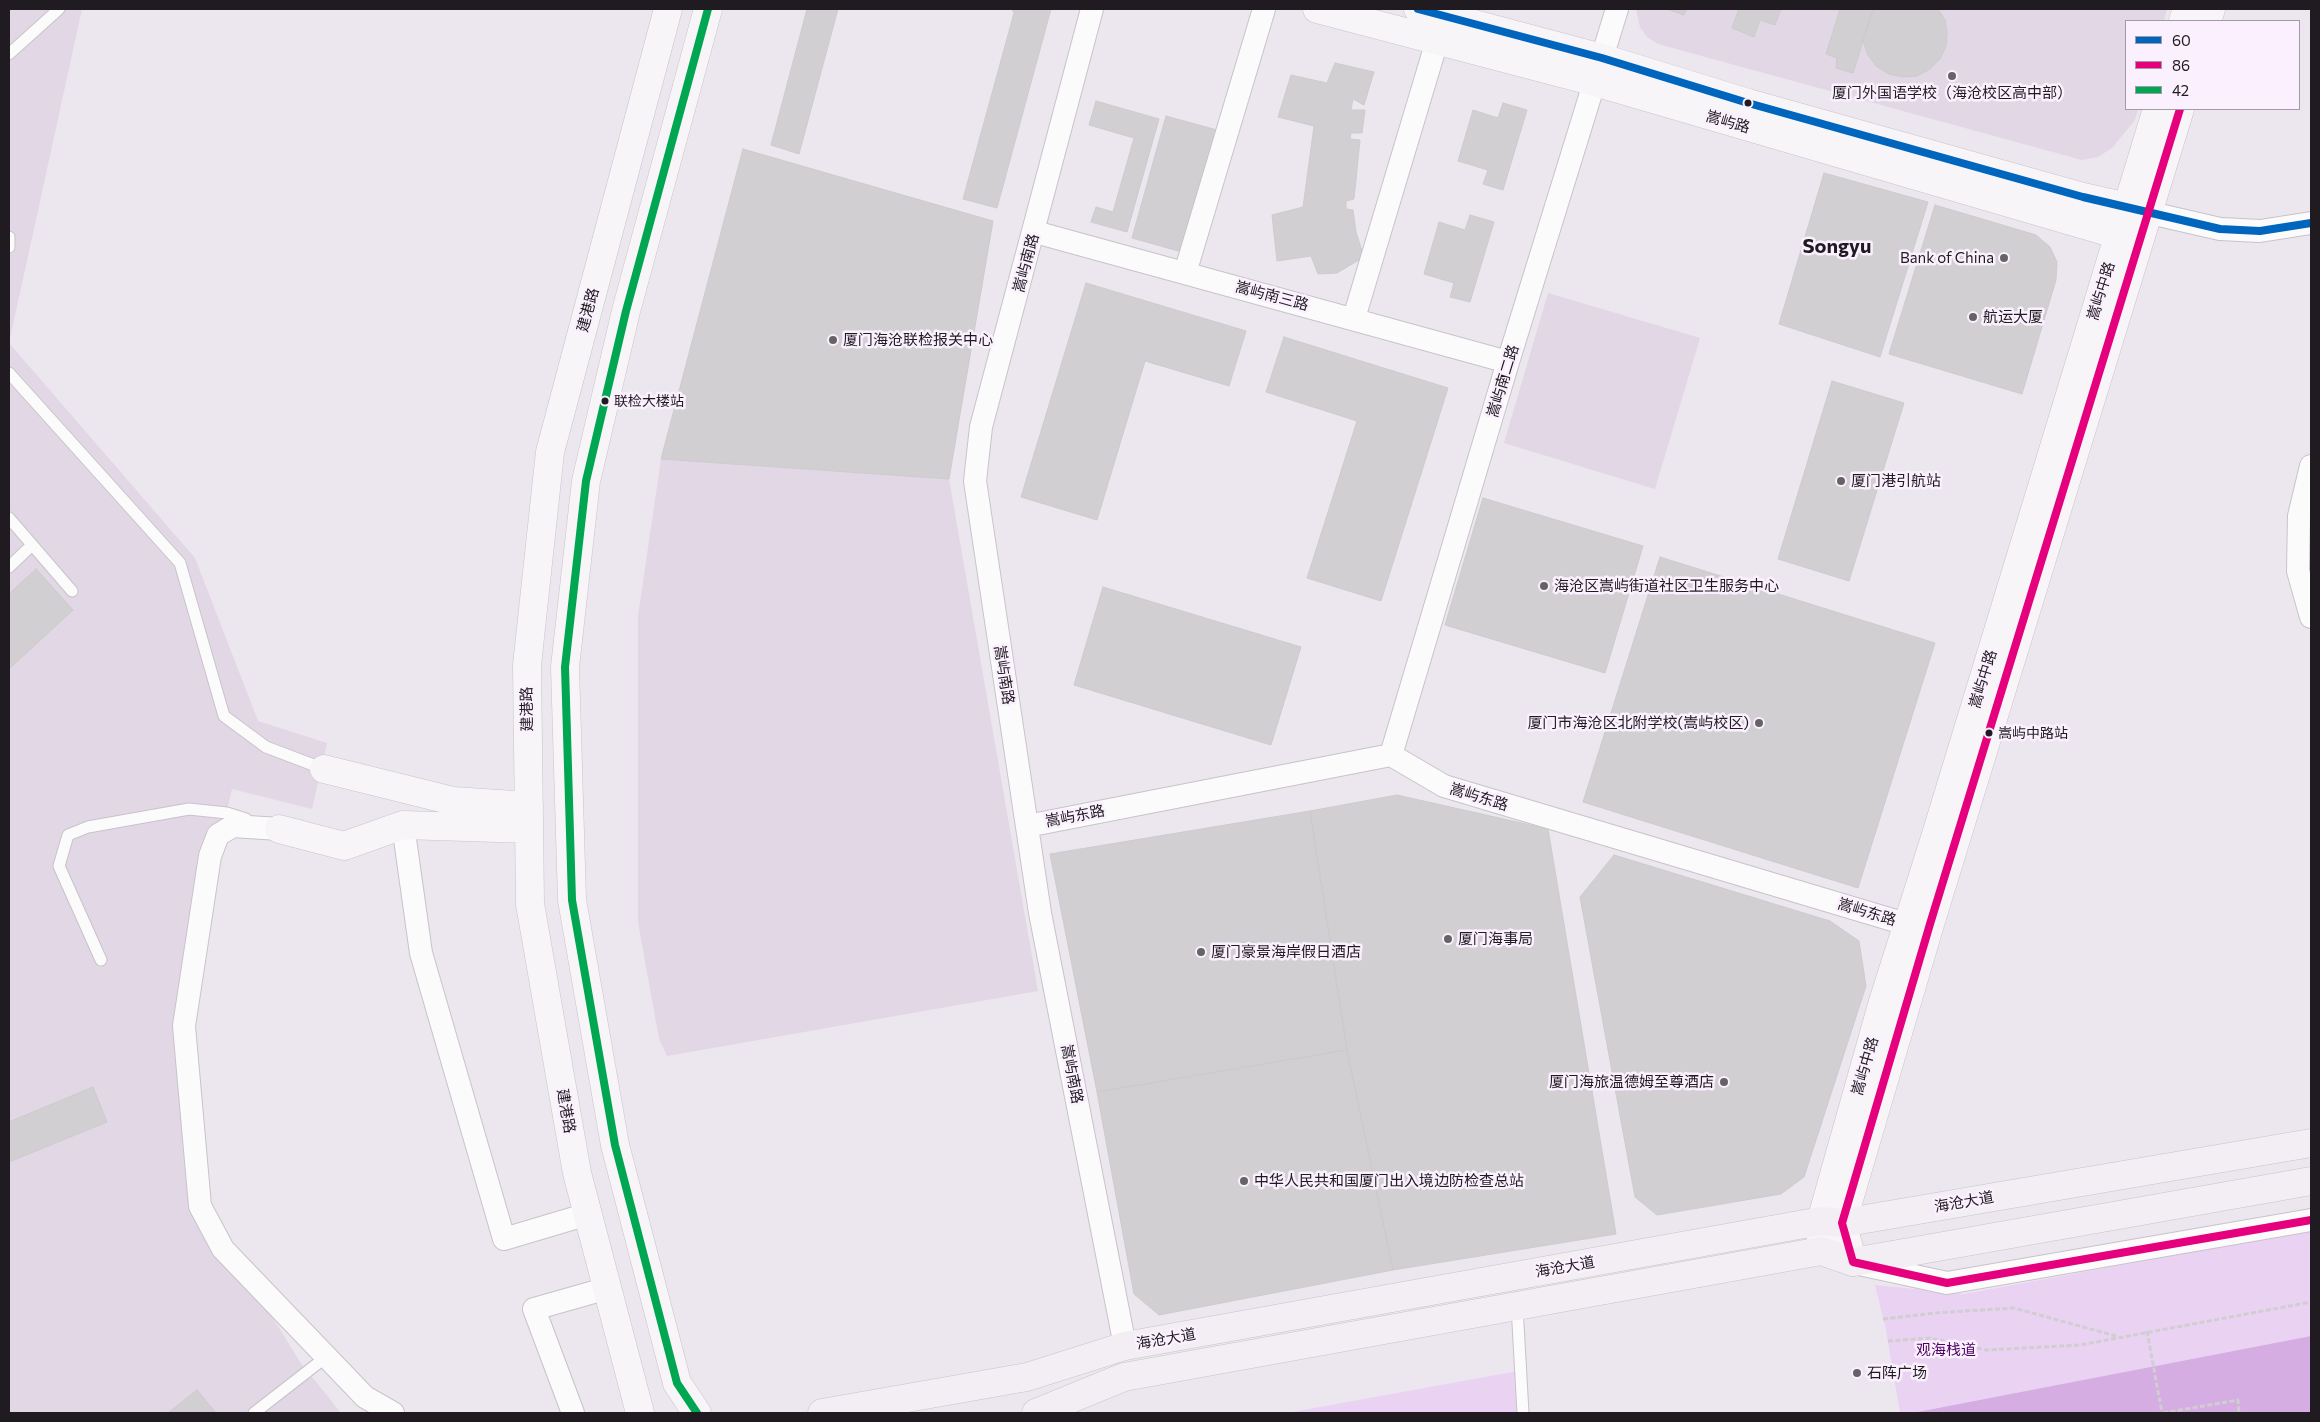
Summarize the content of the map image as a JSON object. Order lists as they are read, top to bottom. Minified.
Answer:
{"streets":{"main road":["海沧大道"],"street":["嵩屿路","嵩屿南路","嵩屿中路","嵩屿南三路","建港路","嵩屿南二路","嵩屿东路"]},"crossings":[["嵩屿路","嵩屿中路"],["嵩屿路","嵩屿南二路"],["嵩屿南路","嵩屿南三路"],["嵩屿南路","嵩屿东路"],["嵩屿南路","海沧大道"],["嵩屿中路","嵩屿东路"],["嵩屿中路","海沧大道"],["嵩屿南三路","嵩屿南二路"],["嵩屿南二路","嵩屿东路"]],"districts":["Songyu"],"parks":["观海栈道"],"places":["厦门外国语学校（海沧校区高中部）","Bank of China","航运大厦","厦门海沧联检报关中心","联检大楼站","厦门港引航站","海沧区嵩屿街道社区卫生服务中心","厦门市海沧区北附学校(嵩屿校区)","嵩屿中路站","厦门海事局","厦门豪景海岸假日酒店","厦门海旅温德姆至尊酒店","中华人民共和国厦门出入境边防检查总站","石阵广场"],"lines":["transit line 60","transit line 42","transit line 86"],"legend":["60","86","42"]}
